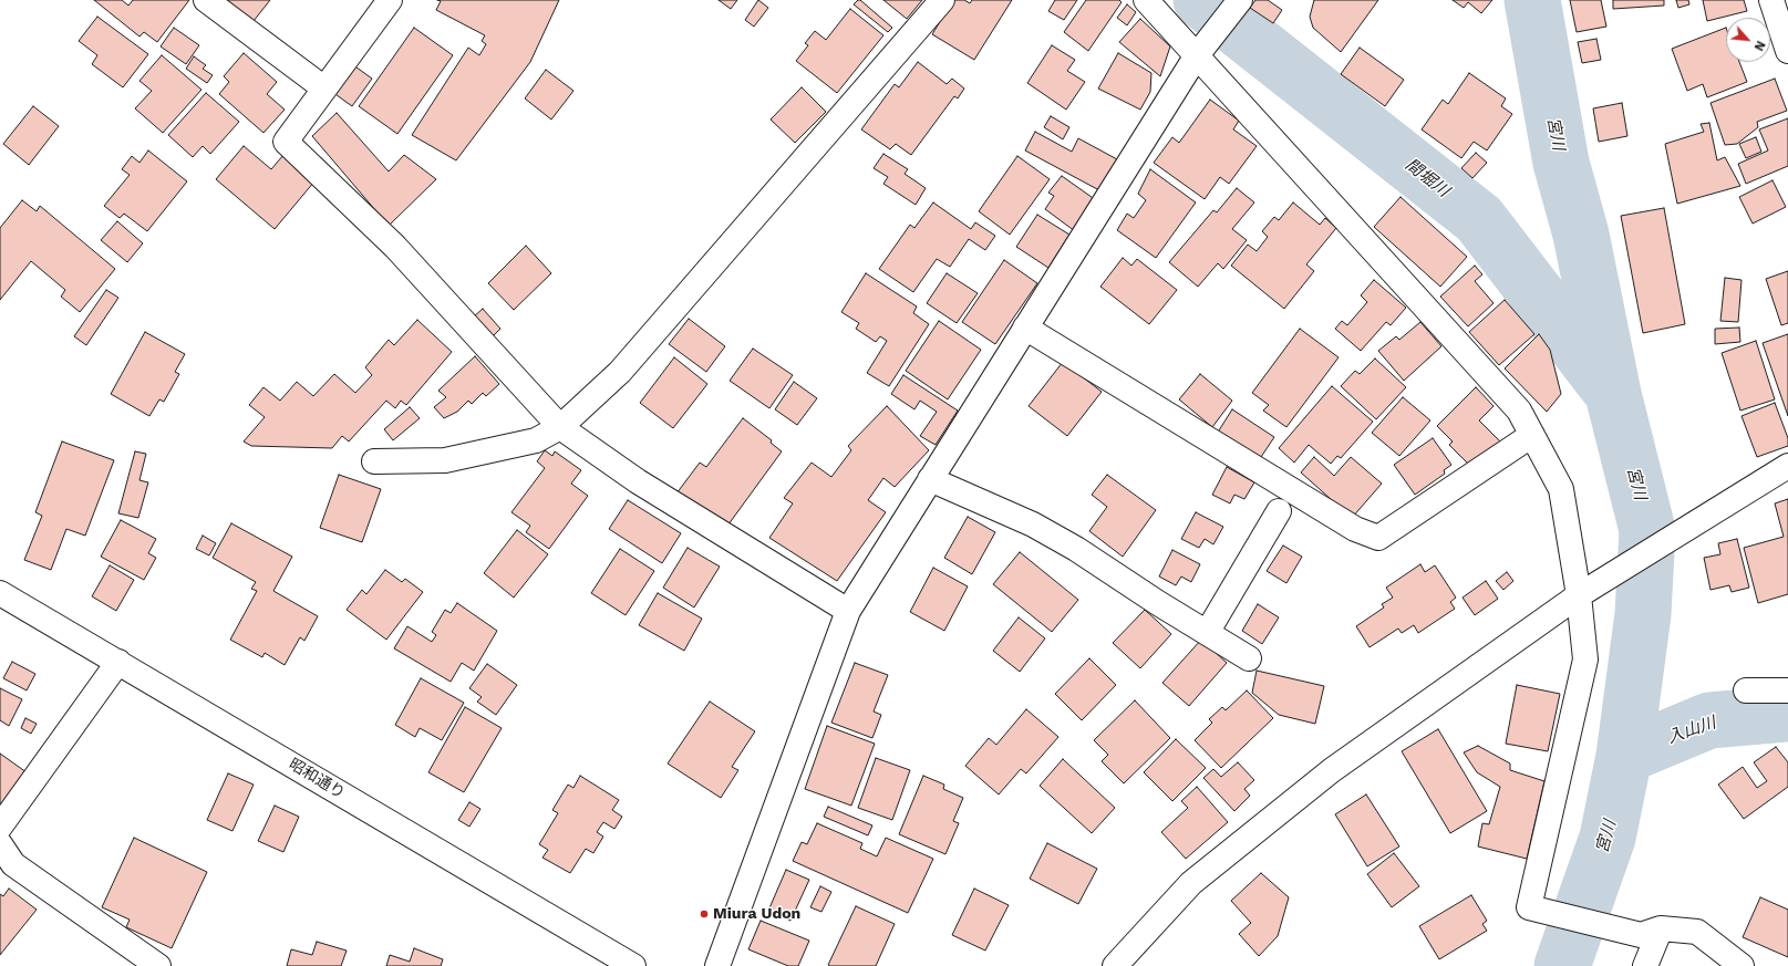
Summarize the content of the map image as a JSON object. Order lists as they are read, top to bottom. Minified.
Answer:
{"streets":{"main road":["昭和通り"]},"water":["宮川","間堀川","入山川"],"places":["Miura Udon"],"north":"bottom right"}
